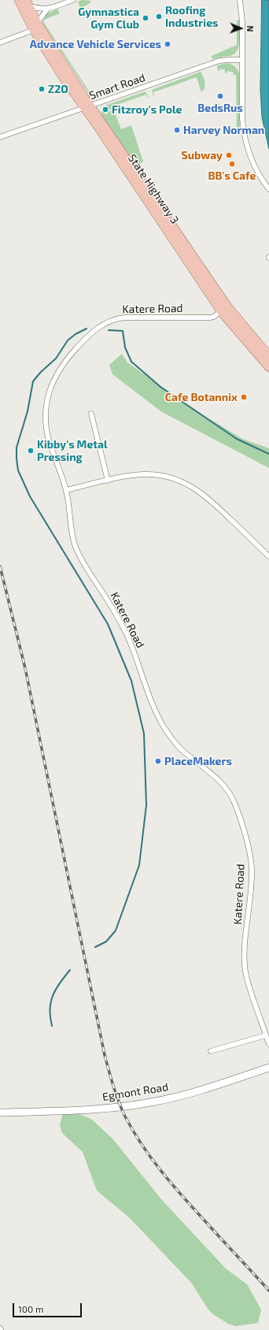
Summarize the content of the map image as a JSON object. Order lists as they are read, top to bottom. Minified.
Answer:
{"streets":{"highway":["State Highway 3"],"main road":["Egmont Road"],"street":["Smart Road","Katere Road"]},"crossings":[["Smart Road","State Highway 3"],["State Highway 3","Katere Road"]],"places":["Roofing Industries","Gymnastica Gym Club","Advance Vehicle Services","Z2O","BedsRus","Fitzroy's Pole","Harvey Norman","Subway","BB's Cafe","Cafe Botannix","Kibby's Metal Pressing","PlaceMakers"],"scale_bar":"100 m","north":"right"}
